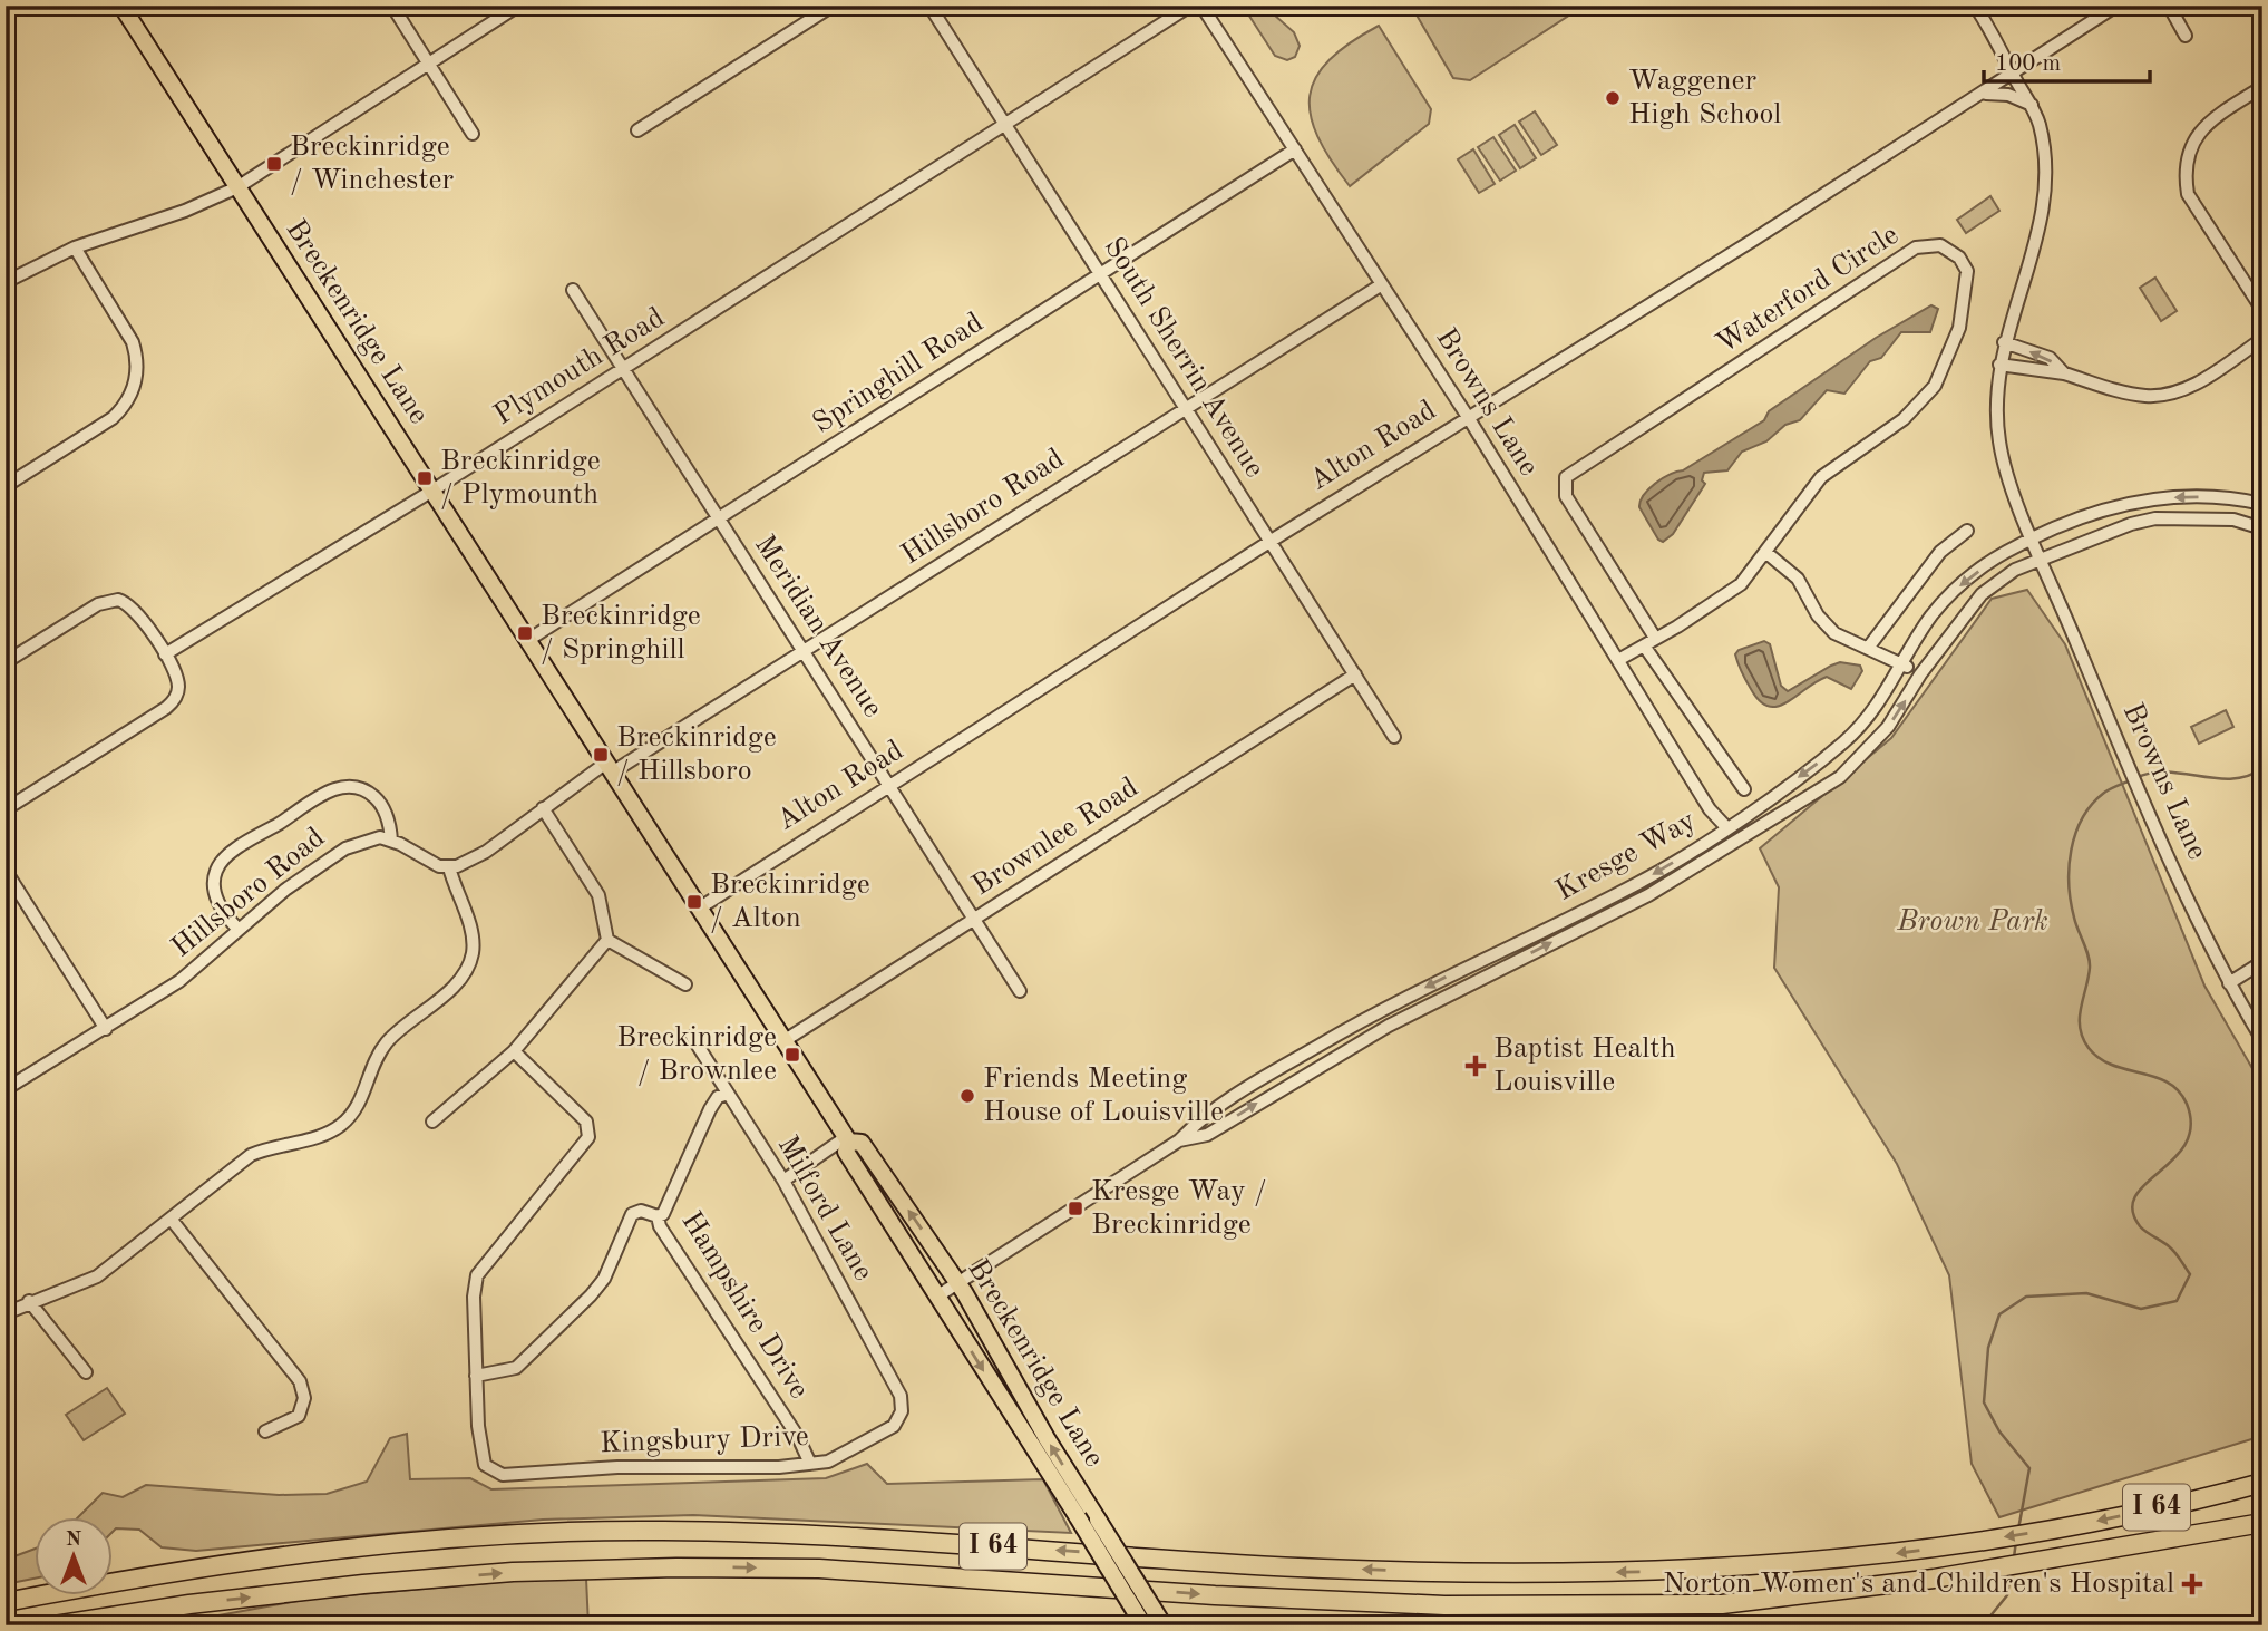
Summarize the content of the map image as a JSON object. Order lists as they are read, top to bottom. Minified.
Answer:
{"streets":{"highway":["I 64"],"main road":["Breckenridge Lane"],"street":["Waterford Circle","South Sherrin Avenue","Plymouth Road","Springhill Road","Browns Lane","Alton Road","Hillsboro Road","Meridian Avenue","Brownlee Road","Kresge Way","Milford Lane","Hampshire Drive","Kingsbury Drive"]},"crossings":[["Waterford Circle","Browns Lane"],["Breckenridge Lane","Plymouth Road"],["Breckenridge Lane","Springhill Road"],["Breckenridge Lane","Alton Road"],["Breckenridge Lane","Hillsboro Road"],["Breckenridge Lane","Brownlee Road"],["Breckenridge Lane","Kresge Way"],["South Sherrin Avenue","Plymouth Road"],["South Sherrin Avenue","Springhill Road"],["South Sherrin Avenue","Alton Road"],["South Sherrin Avenue","Hillsboro Road"],["South Sherrin Avenue","Brownlee Road"],["Plymouth Road","Meridian Avenue"],["Springhill Road","Browns Lane"],["Springhill Road","Meridian Avenue"],["Browns Lane","Alton Road"],["Browns Lane","Hillsboro Road"],["Browns Lane","Kresge Way"],["Alton Road","Meridian Avenue"],["Hillsboro Road","Meridian Avenue"],["Meridian Avenue","Brownlee Road"],["Milford Lane","Kingsbury Drive"],["Hampshire Drive","Kingsbury Drive"]],"parks":["Brown Park"],"places":{"other":["Waggener High School","Friends Meeting House of Louisville"],"transit":["Breckinridge / Winchester","Breckinridge / Plymounth","Breckinridge / Springhill","Breckinridge / Hillsboro","Breckinridge / Alton","Breckinridge / Brownlee","Kresge Way / Breckinridge"],"health":["Baptist Health Louisville","Norton Women's and Children's Hospital"]},"scale_bar":"100 m","north":"top"}
